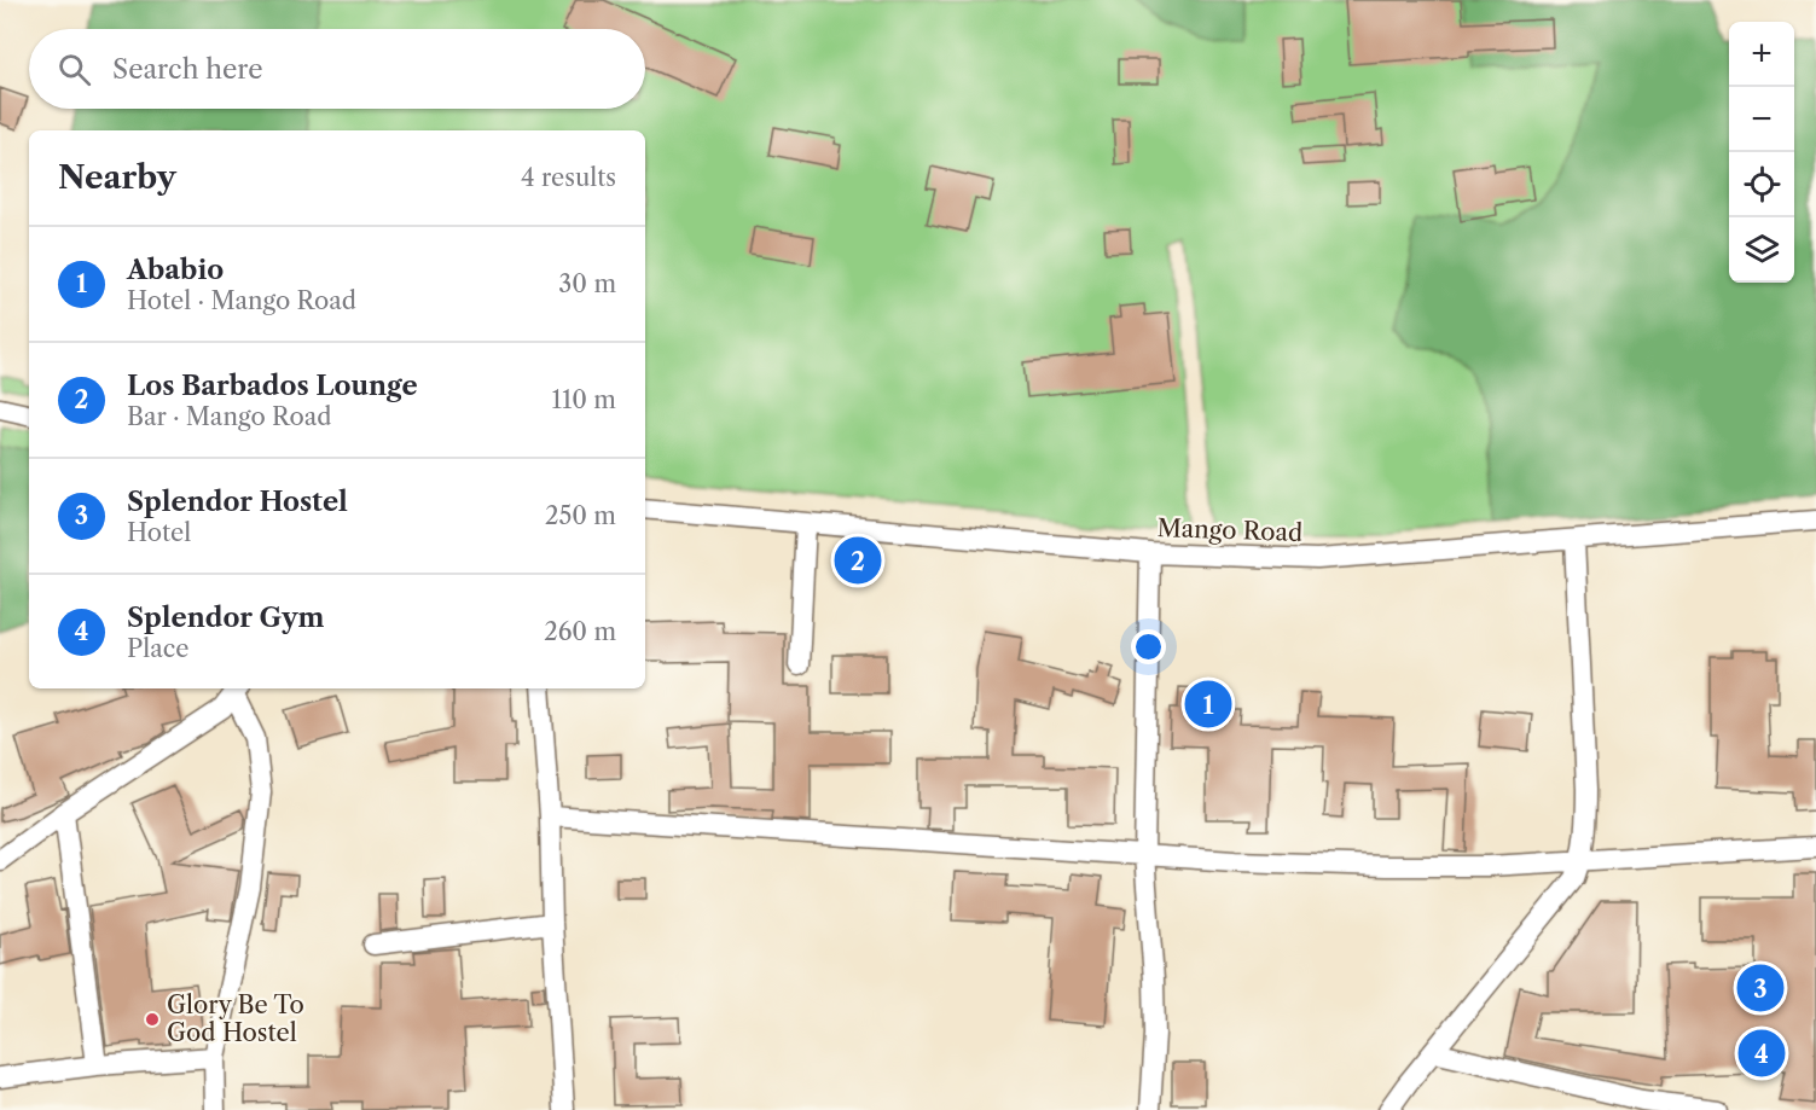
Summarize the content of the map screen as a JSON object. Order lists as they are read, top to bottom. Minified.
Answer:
{"streets":{"street":["Mango Road"]},"places":["Glory Be To God Hostel"],"page":{"map_buttons":["+","−"],"search":"Search here","heading":["Nearby","4 results"],"list":[{"mark":"1","name":"Ababio","note":"Hotel · Mango Road","value":"30 m"},{"mark":"2","name":"Los Barbados Lounge","note":"Bar · Mango Road","value":"110 m"},{"mark":"3","name":"Splendor Hostel","note":"Hotel","value":"250 m"},{"mark":"4","name":"Splendor Gym","note":"Place","value":"260 m"}],"pins":["2","1","3","4"]}}
